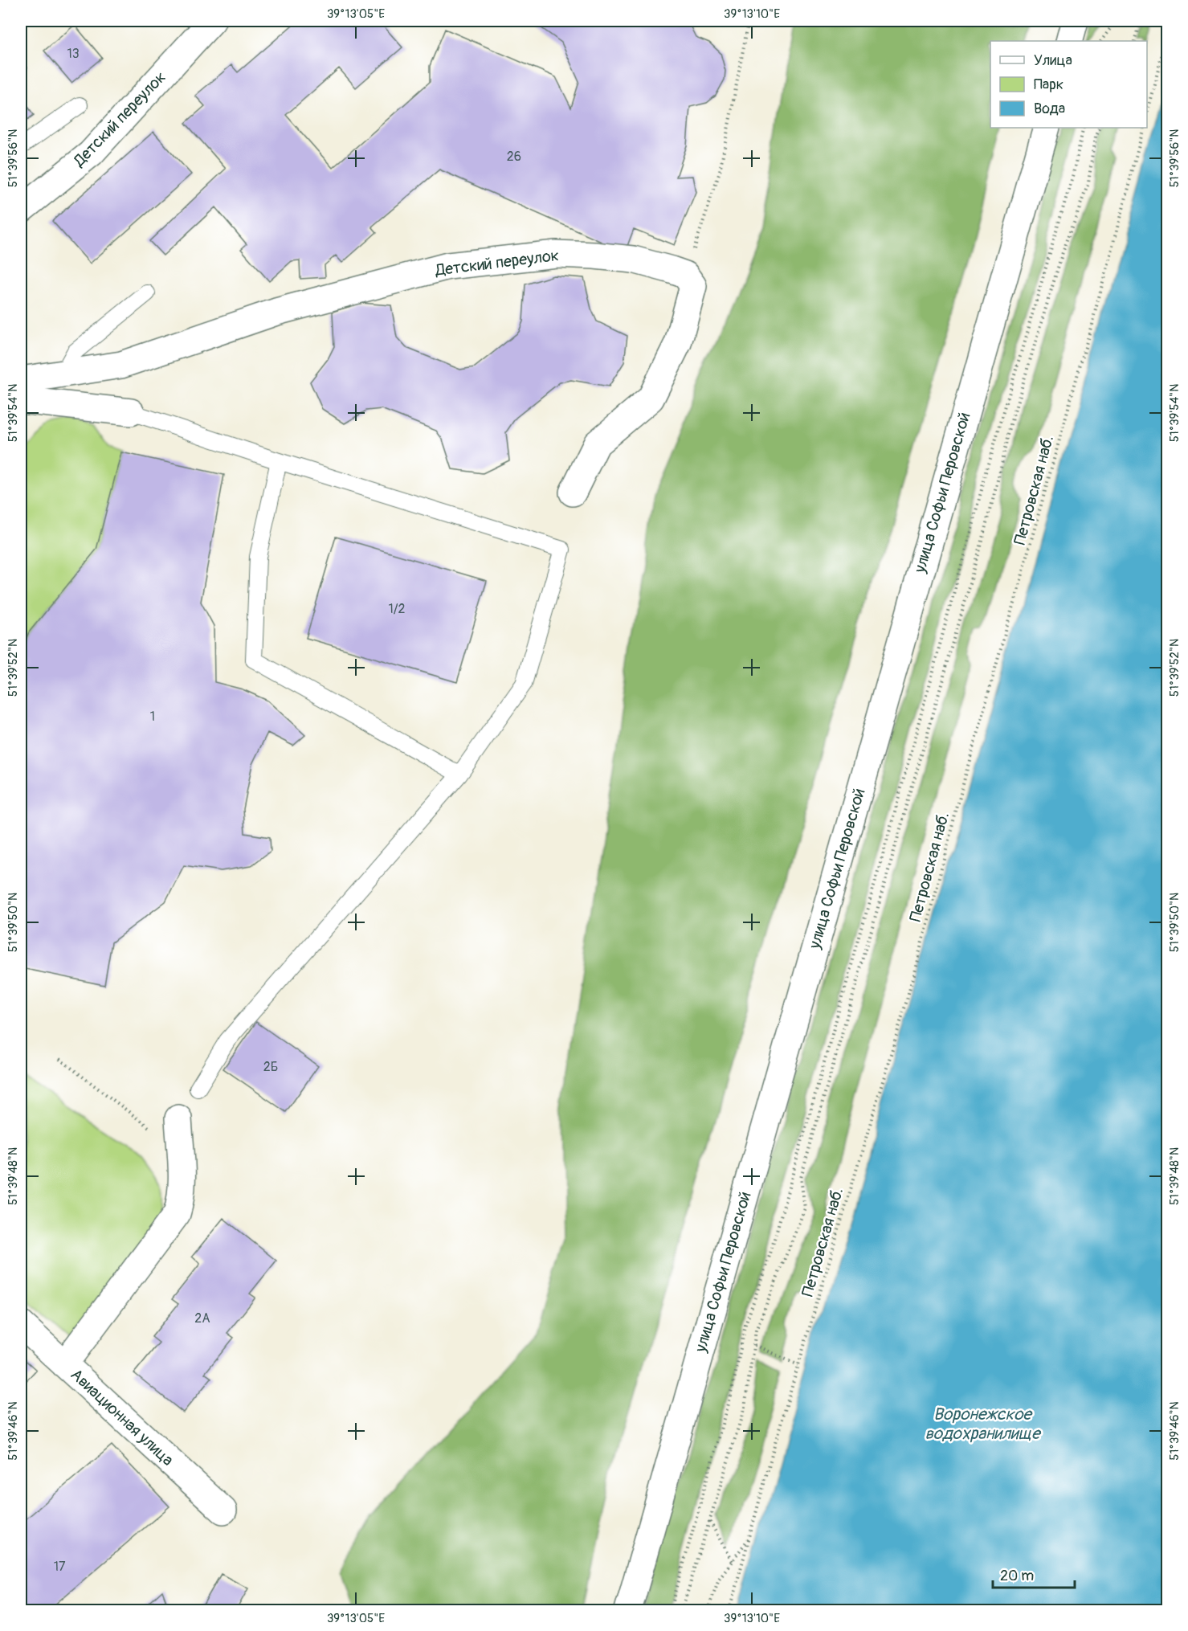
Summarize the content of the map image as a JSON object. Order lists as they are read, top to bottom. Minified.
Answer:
{"streets":{"street":["Детский переулок","улица Софьи Перовской","Авиационная улица"],"path":["Петровская наб."]},"water":["Воронежское водохранилище"],"house_numbers":["13","26","1/2","1","2Б","2А","17"],"legend":["Улица","Парк","Вода"],"scale_bar":"20 m","coordinates":["39°13'05\"E","39°13'10\"E","51°39'56\"N","51°39'54\"N","51°39'52\"N","51°39'50\"N","51°39'48\"N","51°39'46\"N"]}
